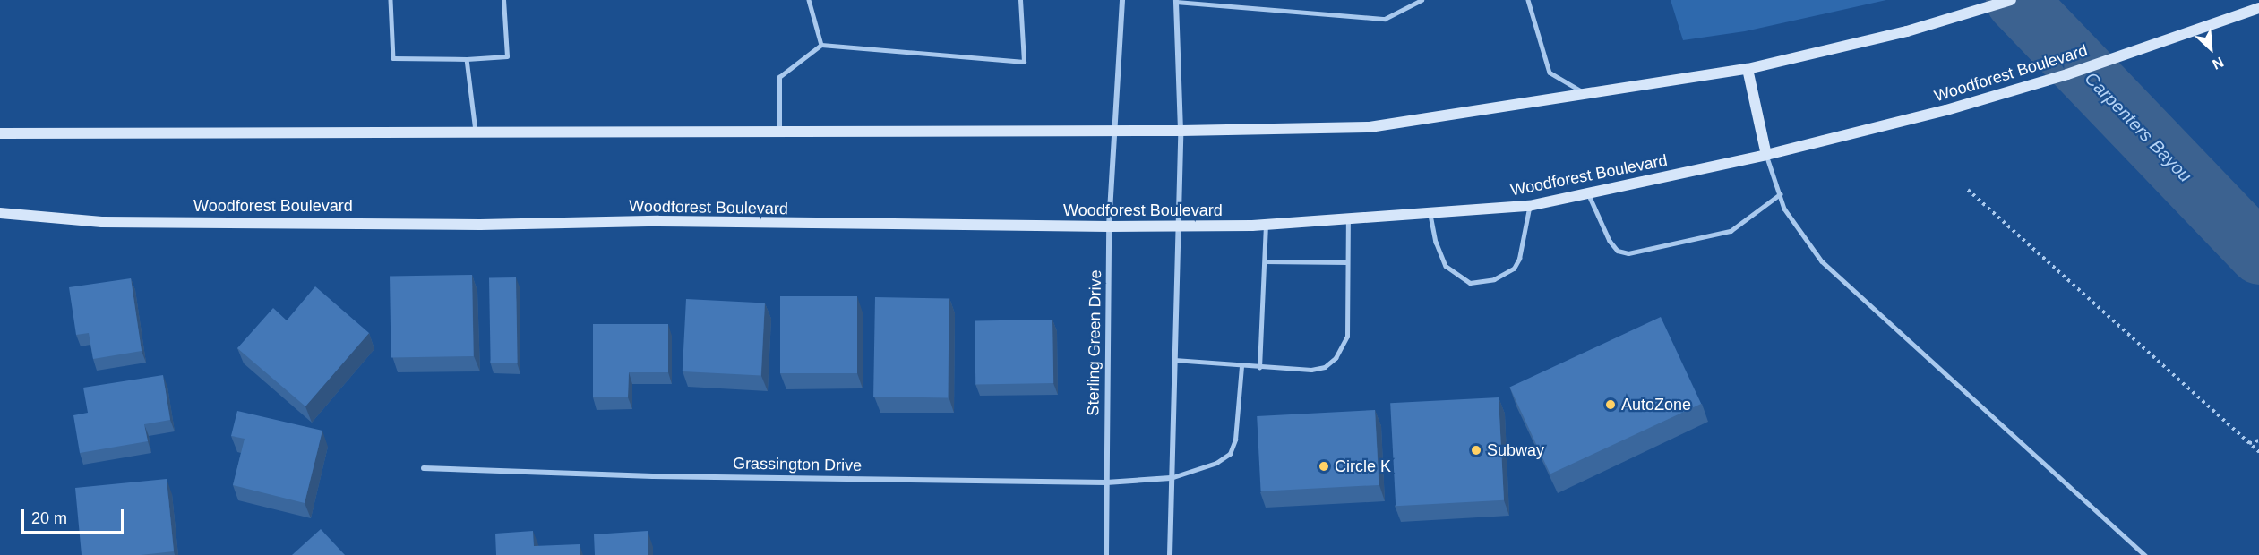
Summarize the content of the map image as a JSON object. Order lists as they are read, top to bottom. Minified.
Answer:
{"streets":{"main road":["Woodforest Boulevard"],"street":["Sterling Green Drive","Grassington Drive"]},"crossings":[["Woodforest Boulevard","Sterling Green Drive"],["Sterling Green Drive","Grassington Drive"]],"water":["Carpenters Bayou"],"places":["AutoZone","Subway","Circle K"],"scale_bar":"20 m","north":"bottom right"}
